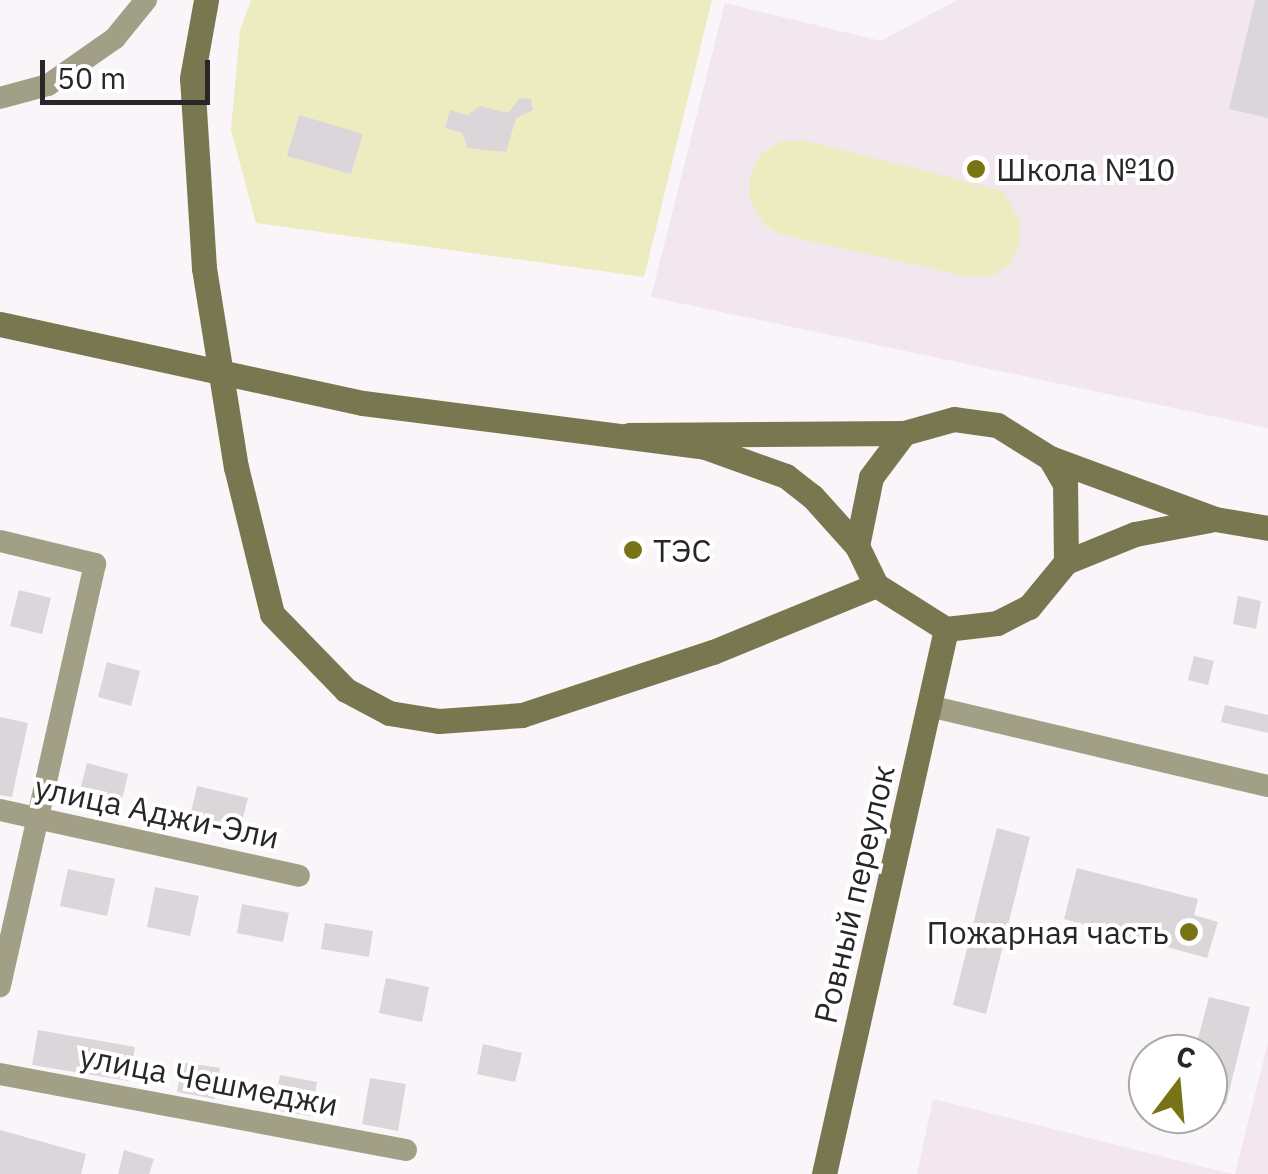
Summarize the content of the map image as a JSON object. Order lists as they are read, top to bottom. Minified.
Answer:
{"streets":{"main road":["Ровный переулок"],"street":["улица Аджи-Эли","улица Чешмеджи"]},"places":["Школа №10","ТЭС","Пожарная часть"],"scale_bar":"50 m","north":"top"}
